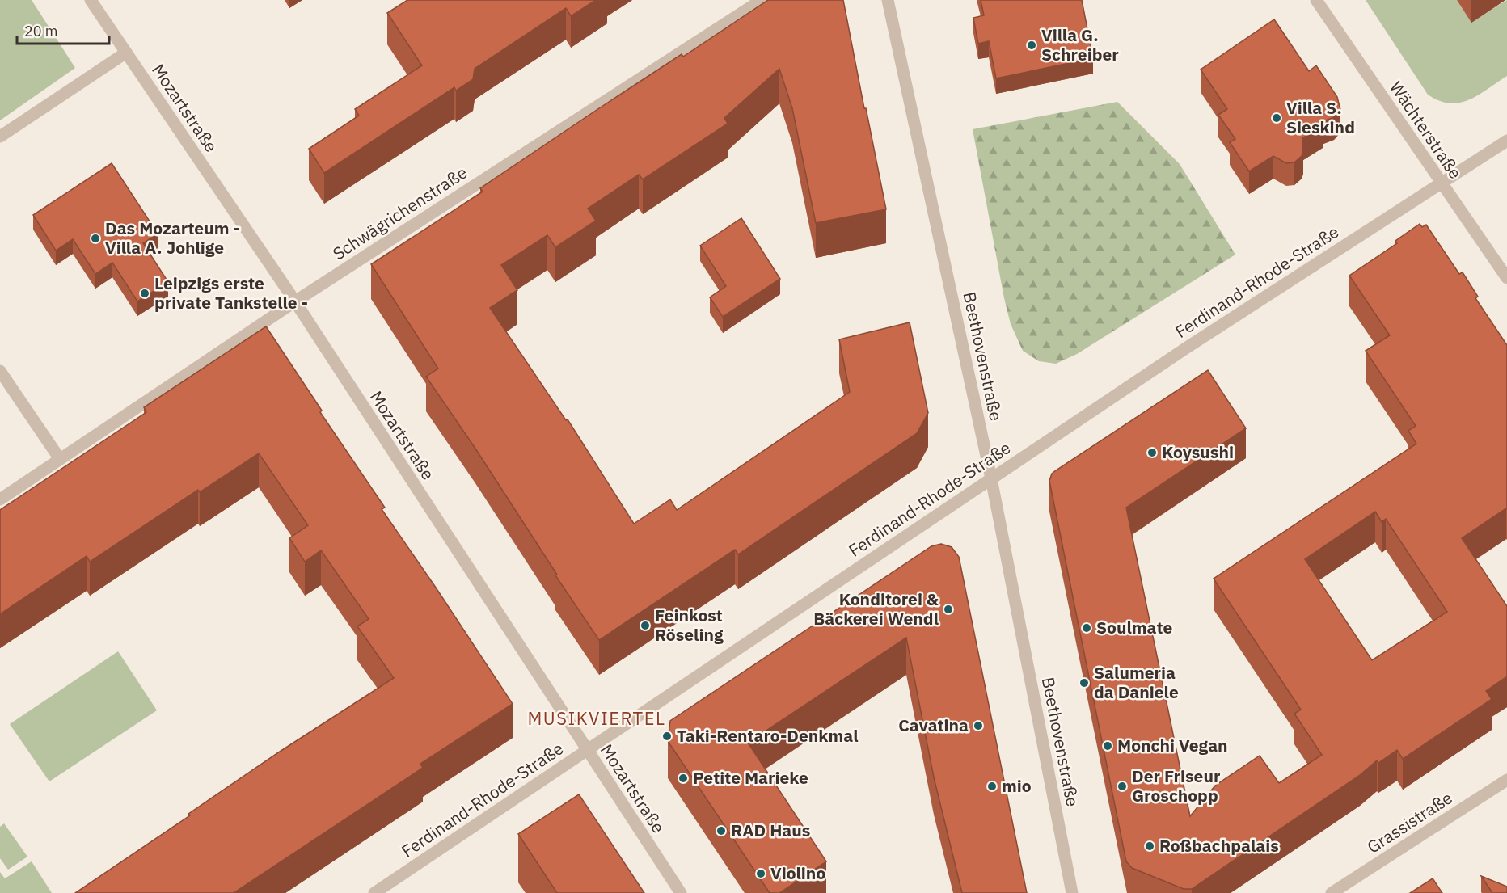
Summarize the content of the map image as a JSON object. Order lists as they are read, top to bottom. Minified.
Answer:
{"streets":{"street":["Mozartstraße","Wächterstraße","Schwägrichenstraße","Ferdinand-Rhode-Straße","Beethovenstraße","Grassistraße"]},"crossings":[["Mozartstraße","Schwägrichenstraße"],["Mozartstraße","Ferdinand-Rhode-Straße"],["Wächterstraße","Ferdinand-Rhode-Straße"],["Ferdinand-Rhode-Straße","Beethovenstraße"]],"districts":["MUSIKVIERTEL"],"places":["Villa G. Schreiber","Villa S. Sieskind","Das Mozarteum - Villa A. Johlige","Leipzigs erste private Tankstelle -","Koysushi","Konditorei & Bäckerei Wendl","Feinkost Röseling","Soulmate","Salumeria da Daniele","Cavatina","Taki-Rentaro-Denkmal","Monchi Vegan","Petite Marieke","mio","Der Friseur Groschopp","RAD Haus","Roßbachpalais","Violino"],"scale_bar":"20 m"}
